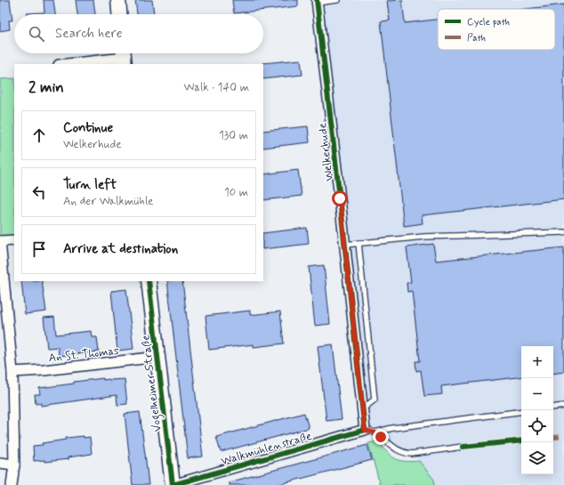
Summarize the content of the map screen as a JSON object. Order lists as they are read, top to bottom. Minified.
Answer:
{"streets":{"main road":["Vogelheimer Straße"],"street":["Welkerhude","An St. Thomas","Walkmühlenstraße"]},"crossings":[["Welkerhude","Walkmühlenstraße"],["An St. Thomas","Vogelheimer Straße"],["Vogelheimer Straße","Walkmühlenstraße"]],"legend":["Cycle path","Path"],"page":{"search":"Search here","heading":["2 min","Walk · 140 m"],"list":[["Continue","Welkerhude","130 m"],["Turn left","An der Walkmühle","10 m"],"Arrive at destination"],"map_buttons":["+","−"]}}
